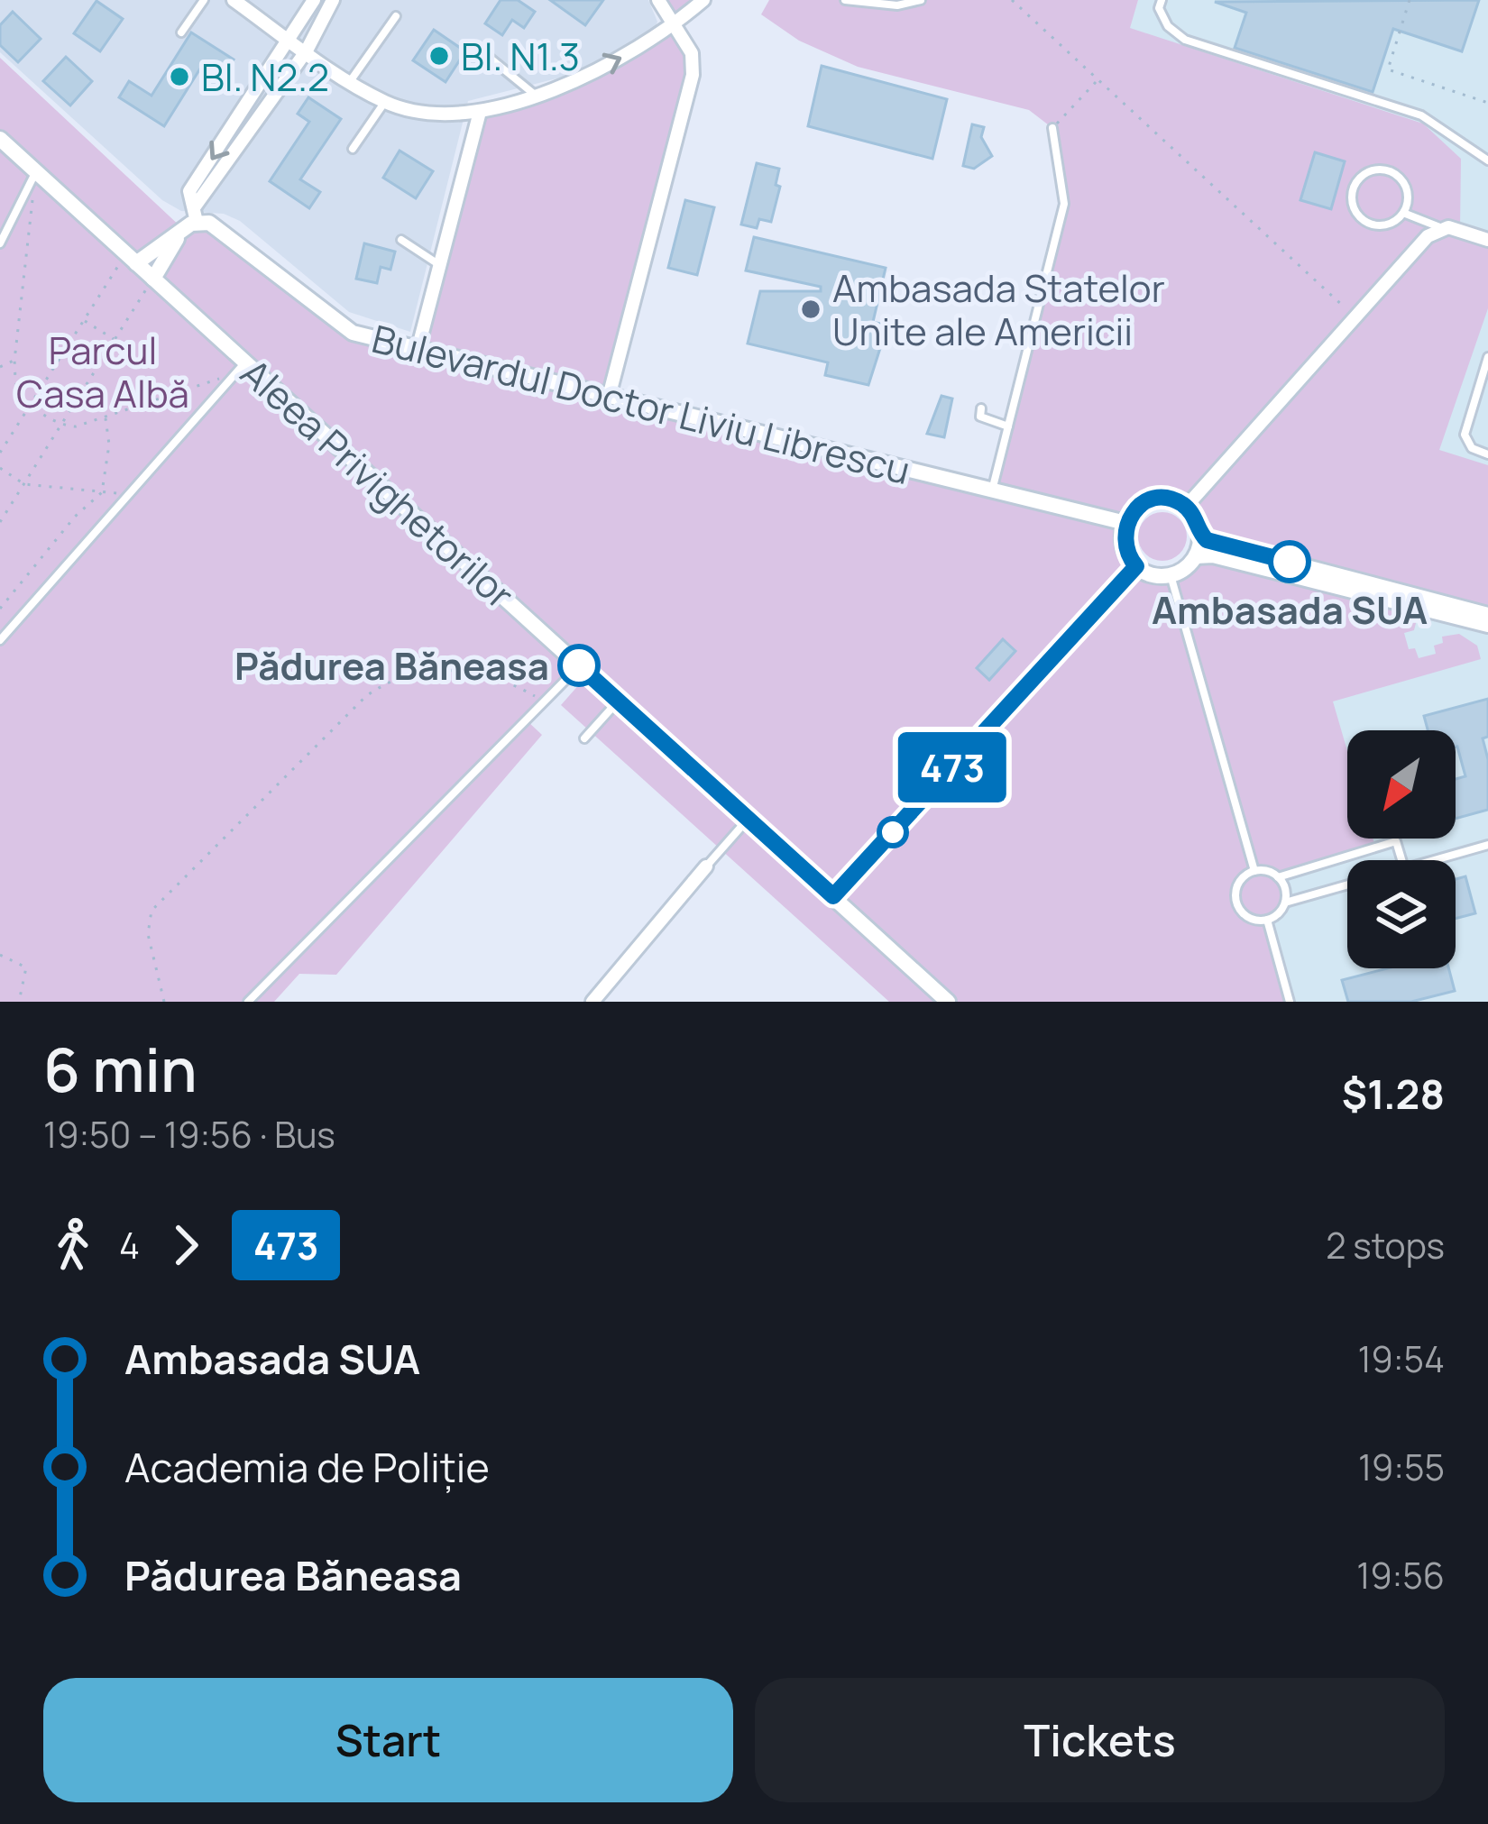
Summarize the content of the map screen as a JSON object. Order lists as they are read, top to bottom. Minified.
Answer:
{"streets":{"street":["Bulevardul Doctor Liviu Librescu","Aleea Privighetorilor"]},"parks":["Parcul Casa Albă"],"places":["Bl. N1.3","Bl. N2.2","Ambasada Statelor Unite ale Americii","Ambasada SUA","Pădurea Băneasa"],"lines":["bus line 473"],"north":"bottom left","page":{"on_map":"473","heading":["6 min","19:50 – 19:56 · Bus","$1.28"],"legs":["4","473","2 stops"],"list":[{"name":"Ambasada SUA","value":"19:54"},{"name":"Academia de Poliție","value":"19:55"},{"name":"Pădurea Băneasa","value":"19:56"}],"buttons":["Start","Tickets"]}}
